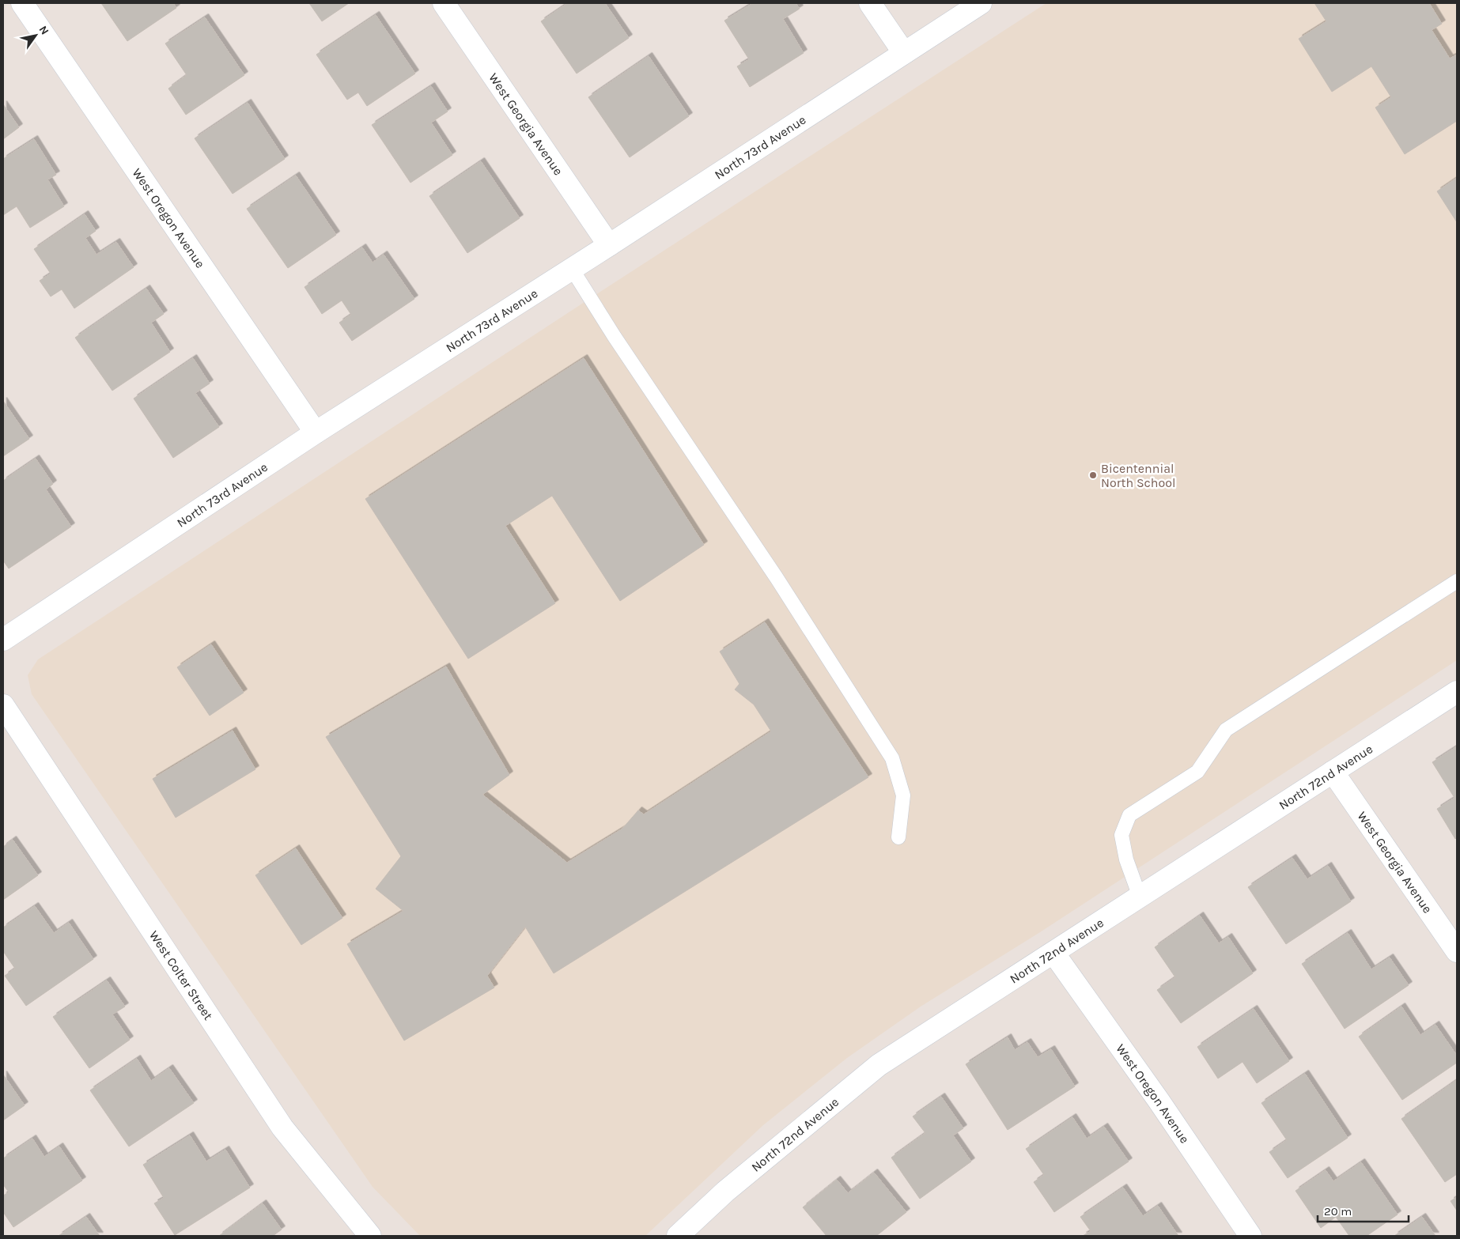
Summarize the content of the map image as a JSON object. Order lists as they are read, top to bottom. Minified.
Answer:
{"streets":{"street":["West Georgia Avenue","North 73rd Avenue","West Oregon Avenue","North 72nd Avenue","West Colter Street"]},"crossings":[["West Georgia Avenue","North 73rd Avenue"],["West Georgia Avenue","North 72nd Avenue"],["North 73rd Avenue","West Oregon Avenue"],["West Oregon Avenue","North 72nd Avenue"]],"places":["Bicentennial North School"],"scale_bar":"20 m","north":"top right"}
